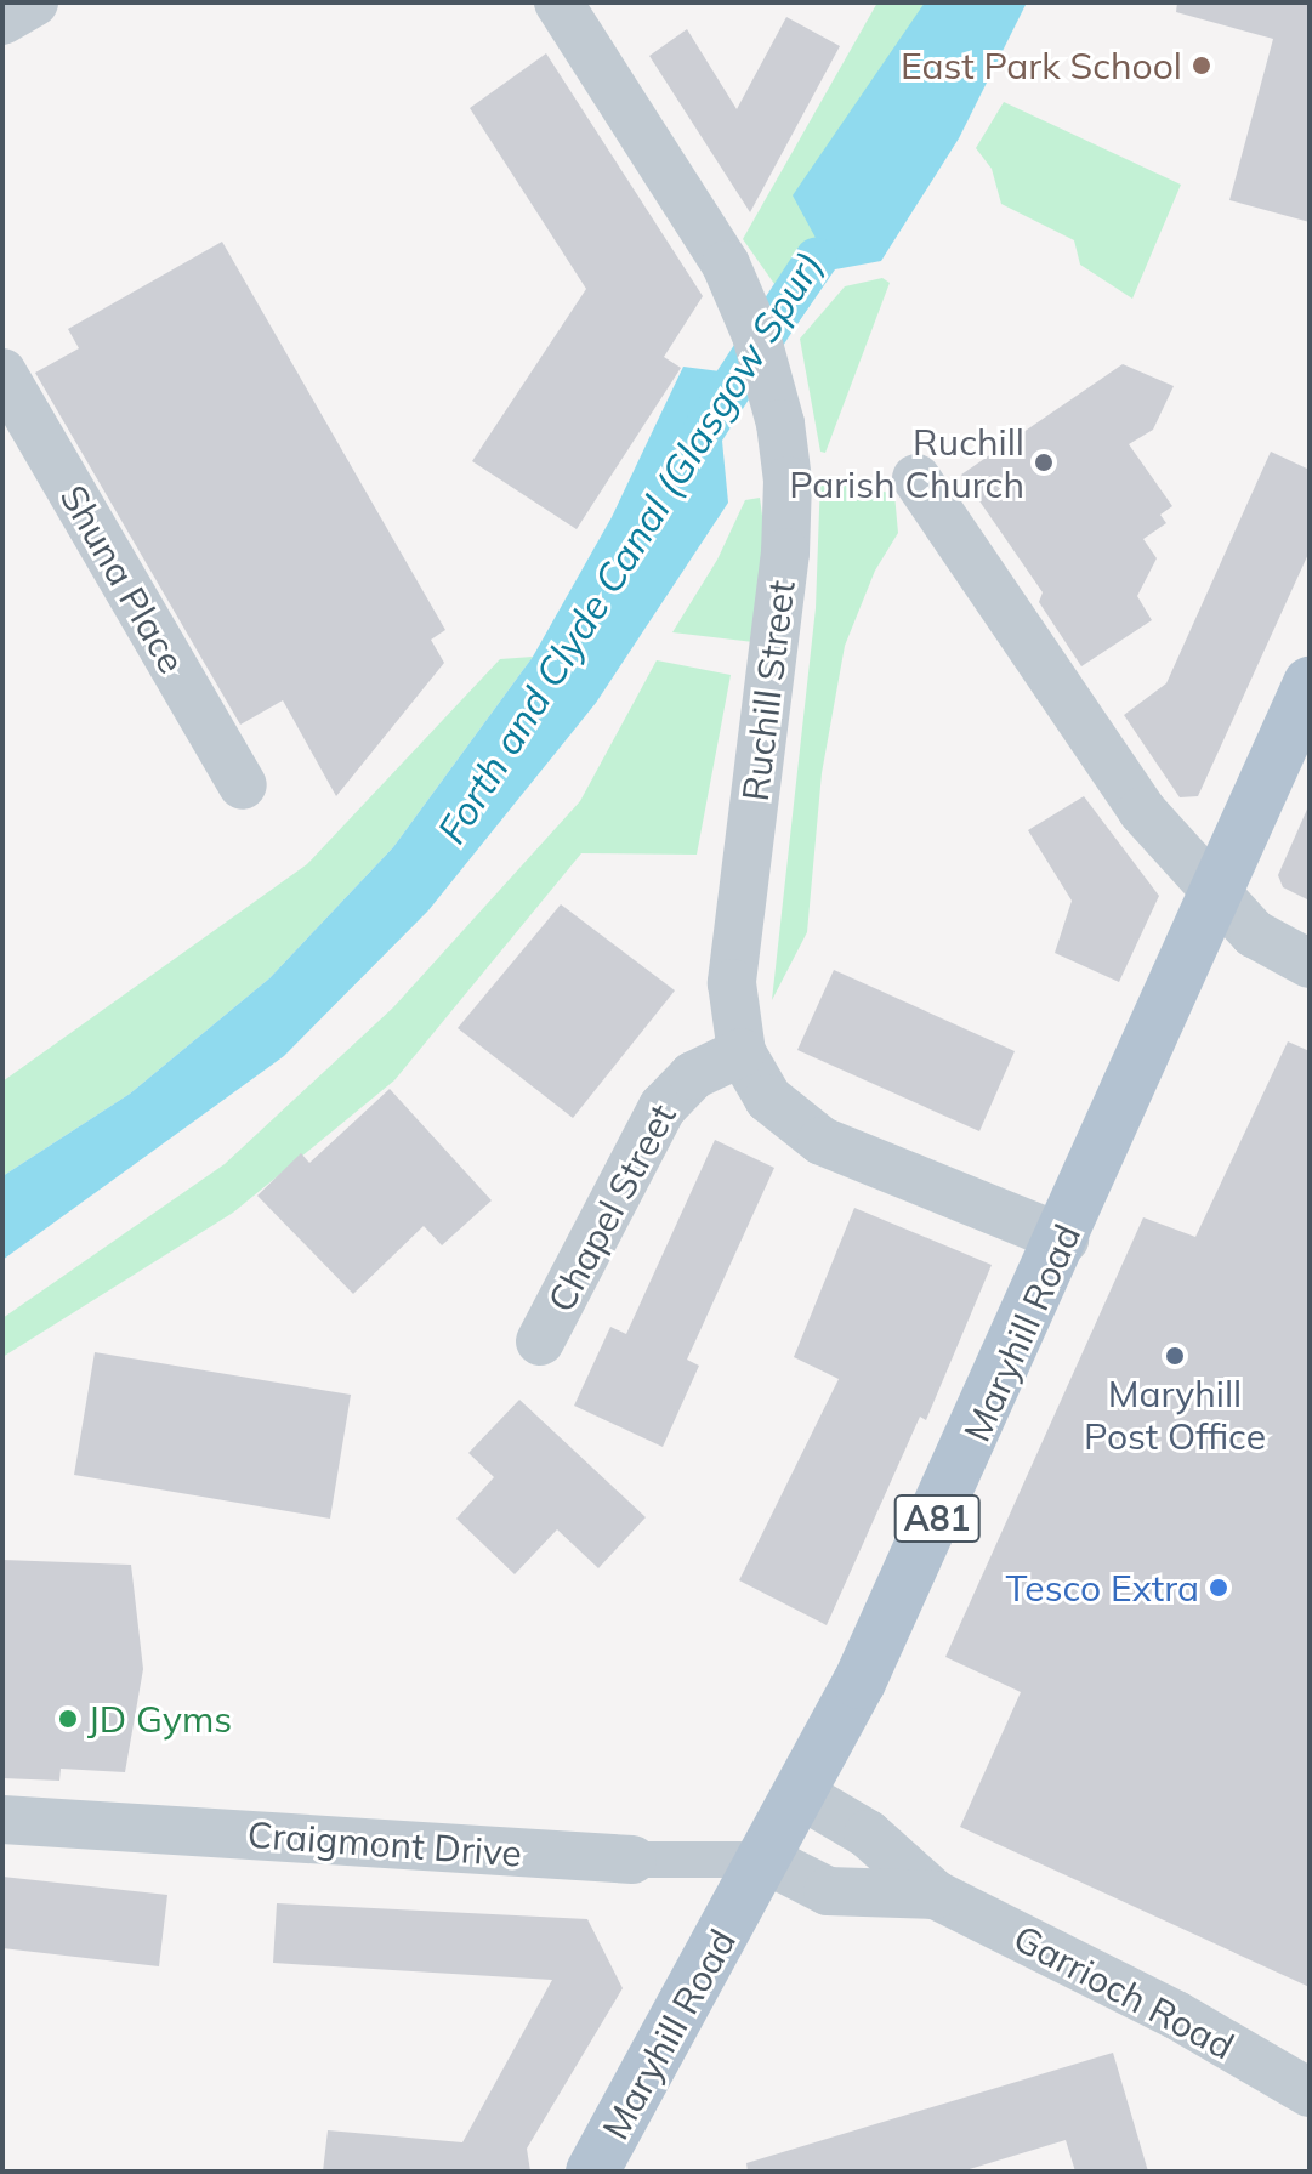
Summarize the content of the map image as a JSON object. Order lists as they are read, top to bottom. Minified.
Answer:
{"streets":{"main road":["Maryhill Road","A81"],"street":["Shuna Place","Ruchill Street","Chapel Street","Craigmont Drive","Garrioch Road"]},"crossings":[["Ruchill Street","Chapel Street"],["Ruchill Street","Maryhill Road"],["Maryhill Road","Craigmont Drive"],["Maryhill Road","Garrioch Road"],["Craigmont Drive","Garrioch Road"]],"water":["Forth and Clyde Canal (Glasgow Spur)"],"places":["East Park School","Ruchill Parish Church","Maryhill Post Office","Tesco Extra","JD Gyms"]}
